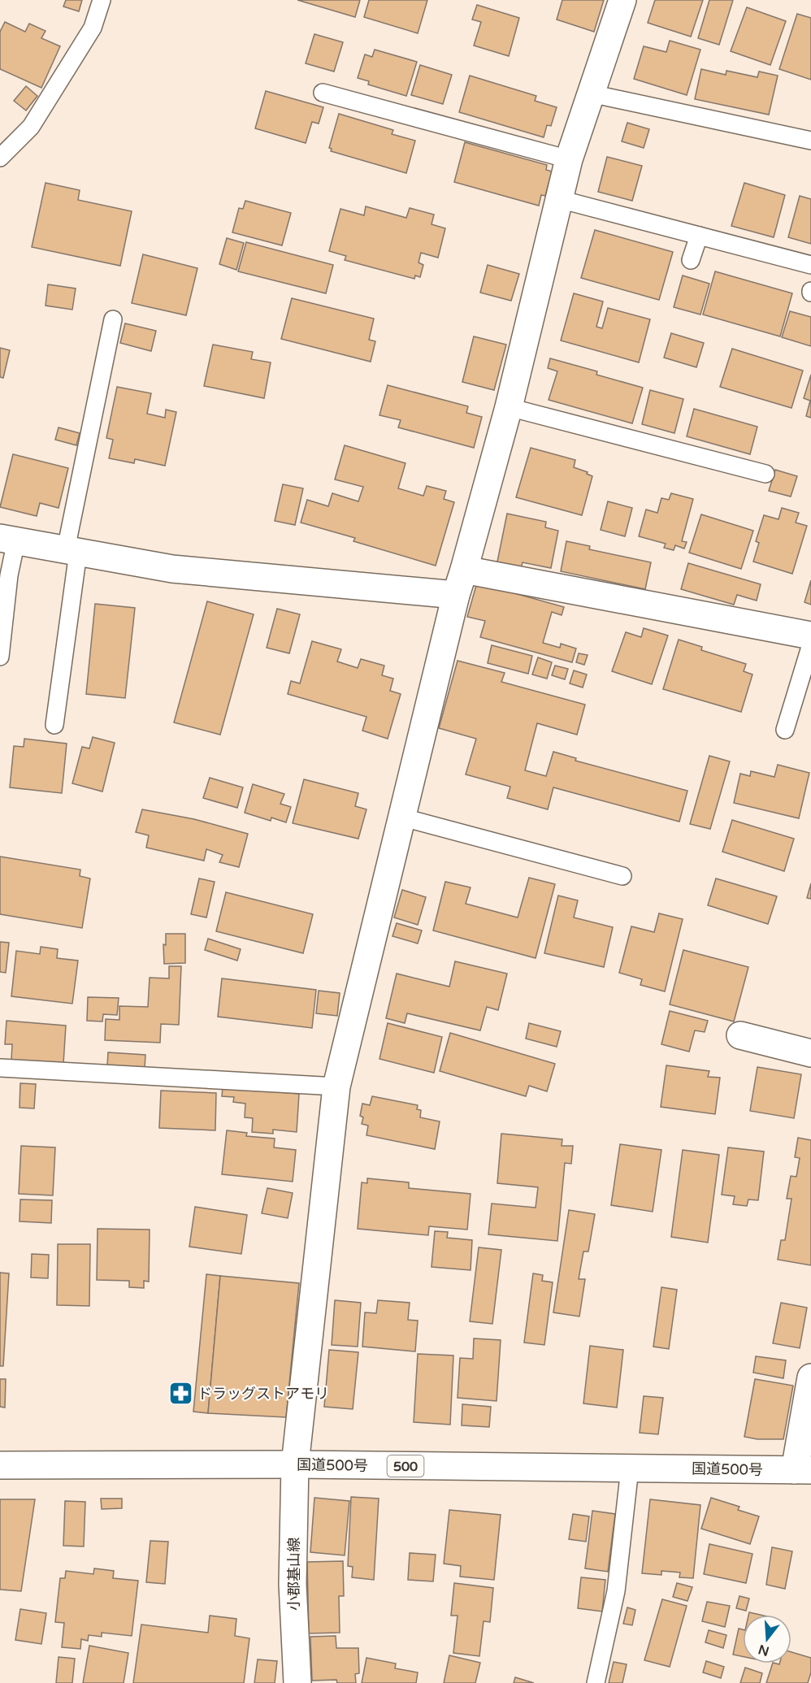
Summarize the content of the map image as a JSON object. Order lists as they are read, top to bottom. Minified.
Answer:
{"streets":{"main road":["国道500号","500","小郡基山線"]},"crossings":[["国道500号","小郡基山線"]],"places":{"pharmacy":["ドラッグストアモリ"]},"north":"bottom"}
